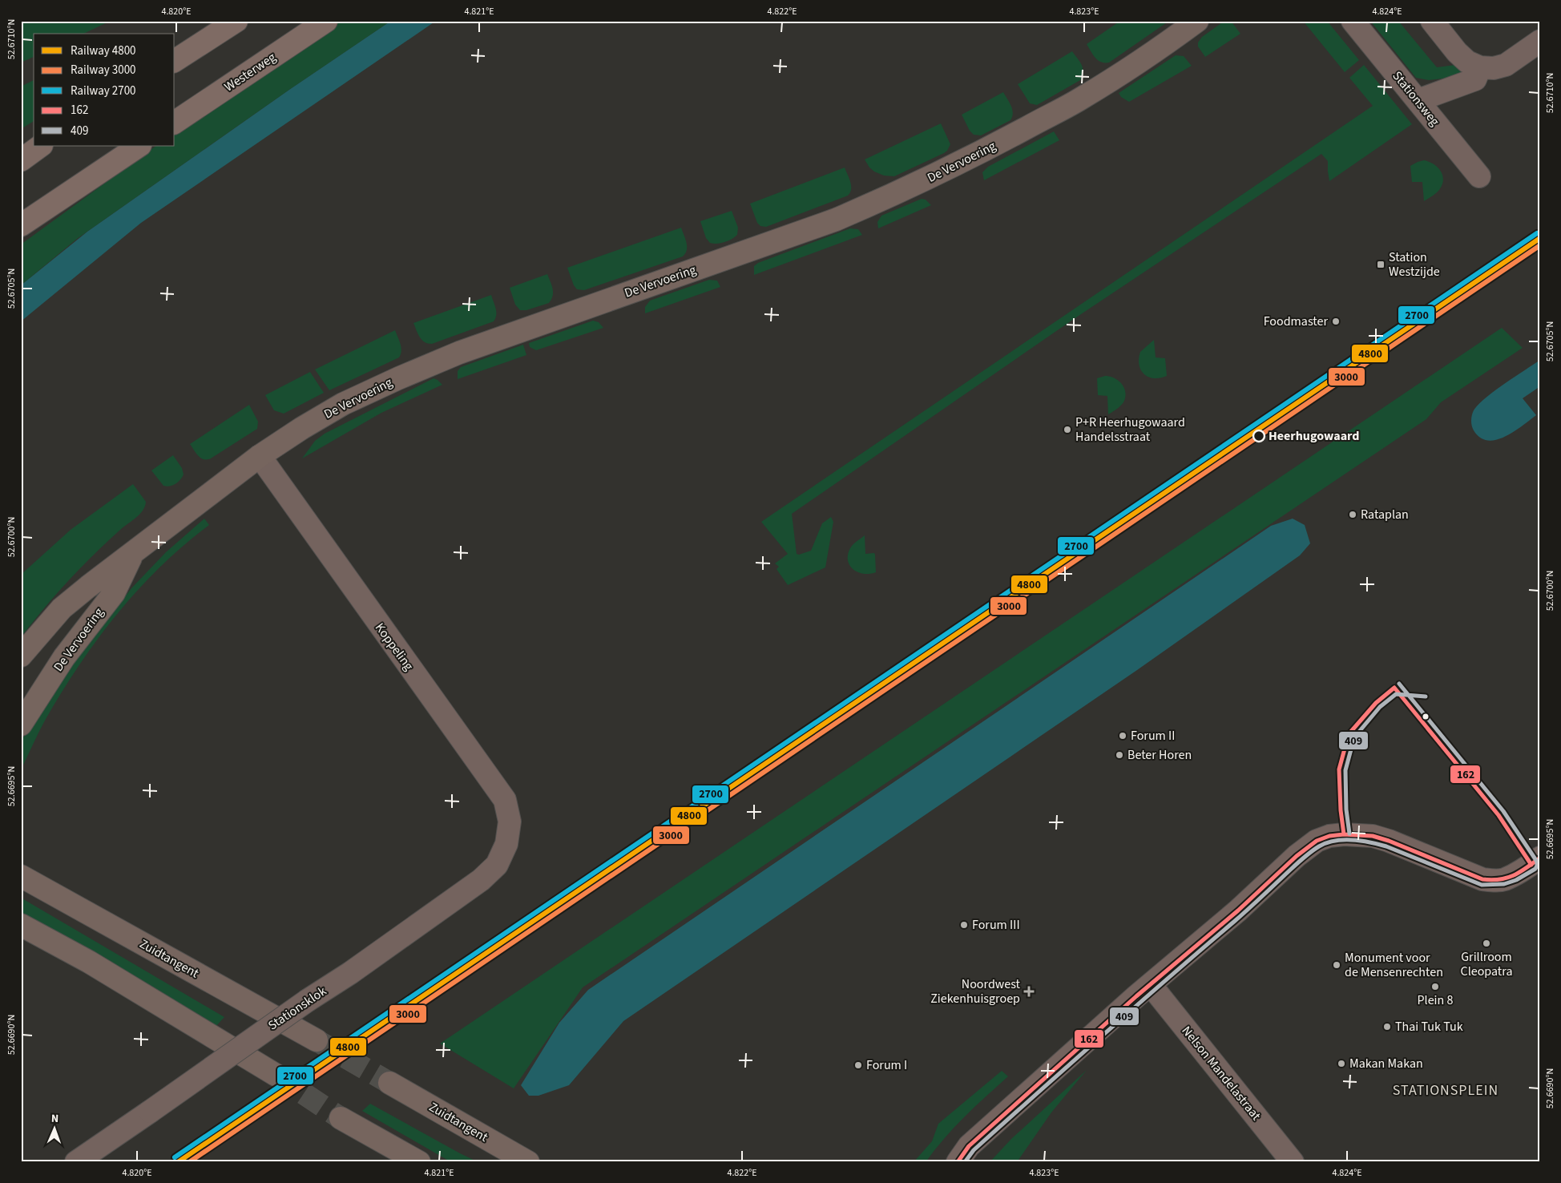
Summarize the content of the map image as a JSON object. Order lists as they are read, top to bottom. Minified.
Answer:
{"streets":{"main road":["Westerweg"],"street":["Stationsweg","De Vervoering","Koppeling","Zuidtangent","Stationsklok","Nelson Mandelastraat"]},"crossings":[["De Vervoering","Koppeling"],["Koppeling","Stationsklok"]],"districts":["STATIONSPLEIN"],"places":{"transit":["Station Westzijde"],"other":["Foodmaster","P+R Heerhugowaard Handelsstraat","Heerhugowaard","Rataplan","Forum II","Beter Horen","Forum III","Grillroom Cleopatra","Monument voor de Mensenrechten","Plein 8","Thai Tuk Tuk","Makan Makan","Forum I"],"health":["Noordwest Ziekenhuisgroep"]},"lines":["rail line 2700","rail line 4800","rail line 3000","transit line 409","transit line 162"],"legend":["Railway 4800","Railway 3000","Railway 2700","162","409"],"north":"top","coordinates":["4.820°E","4.821°E","4.822°E","4.823°E","4.824°E","52.6710°N","52.6705°N","52.6700°N","52.6695°N","52.6690°N"]}
